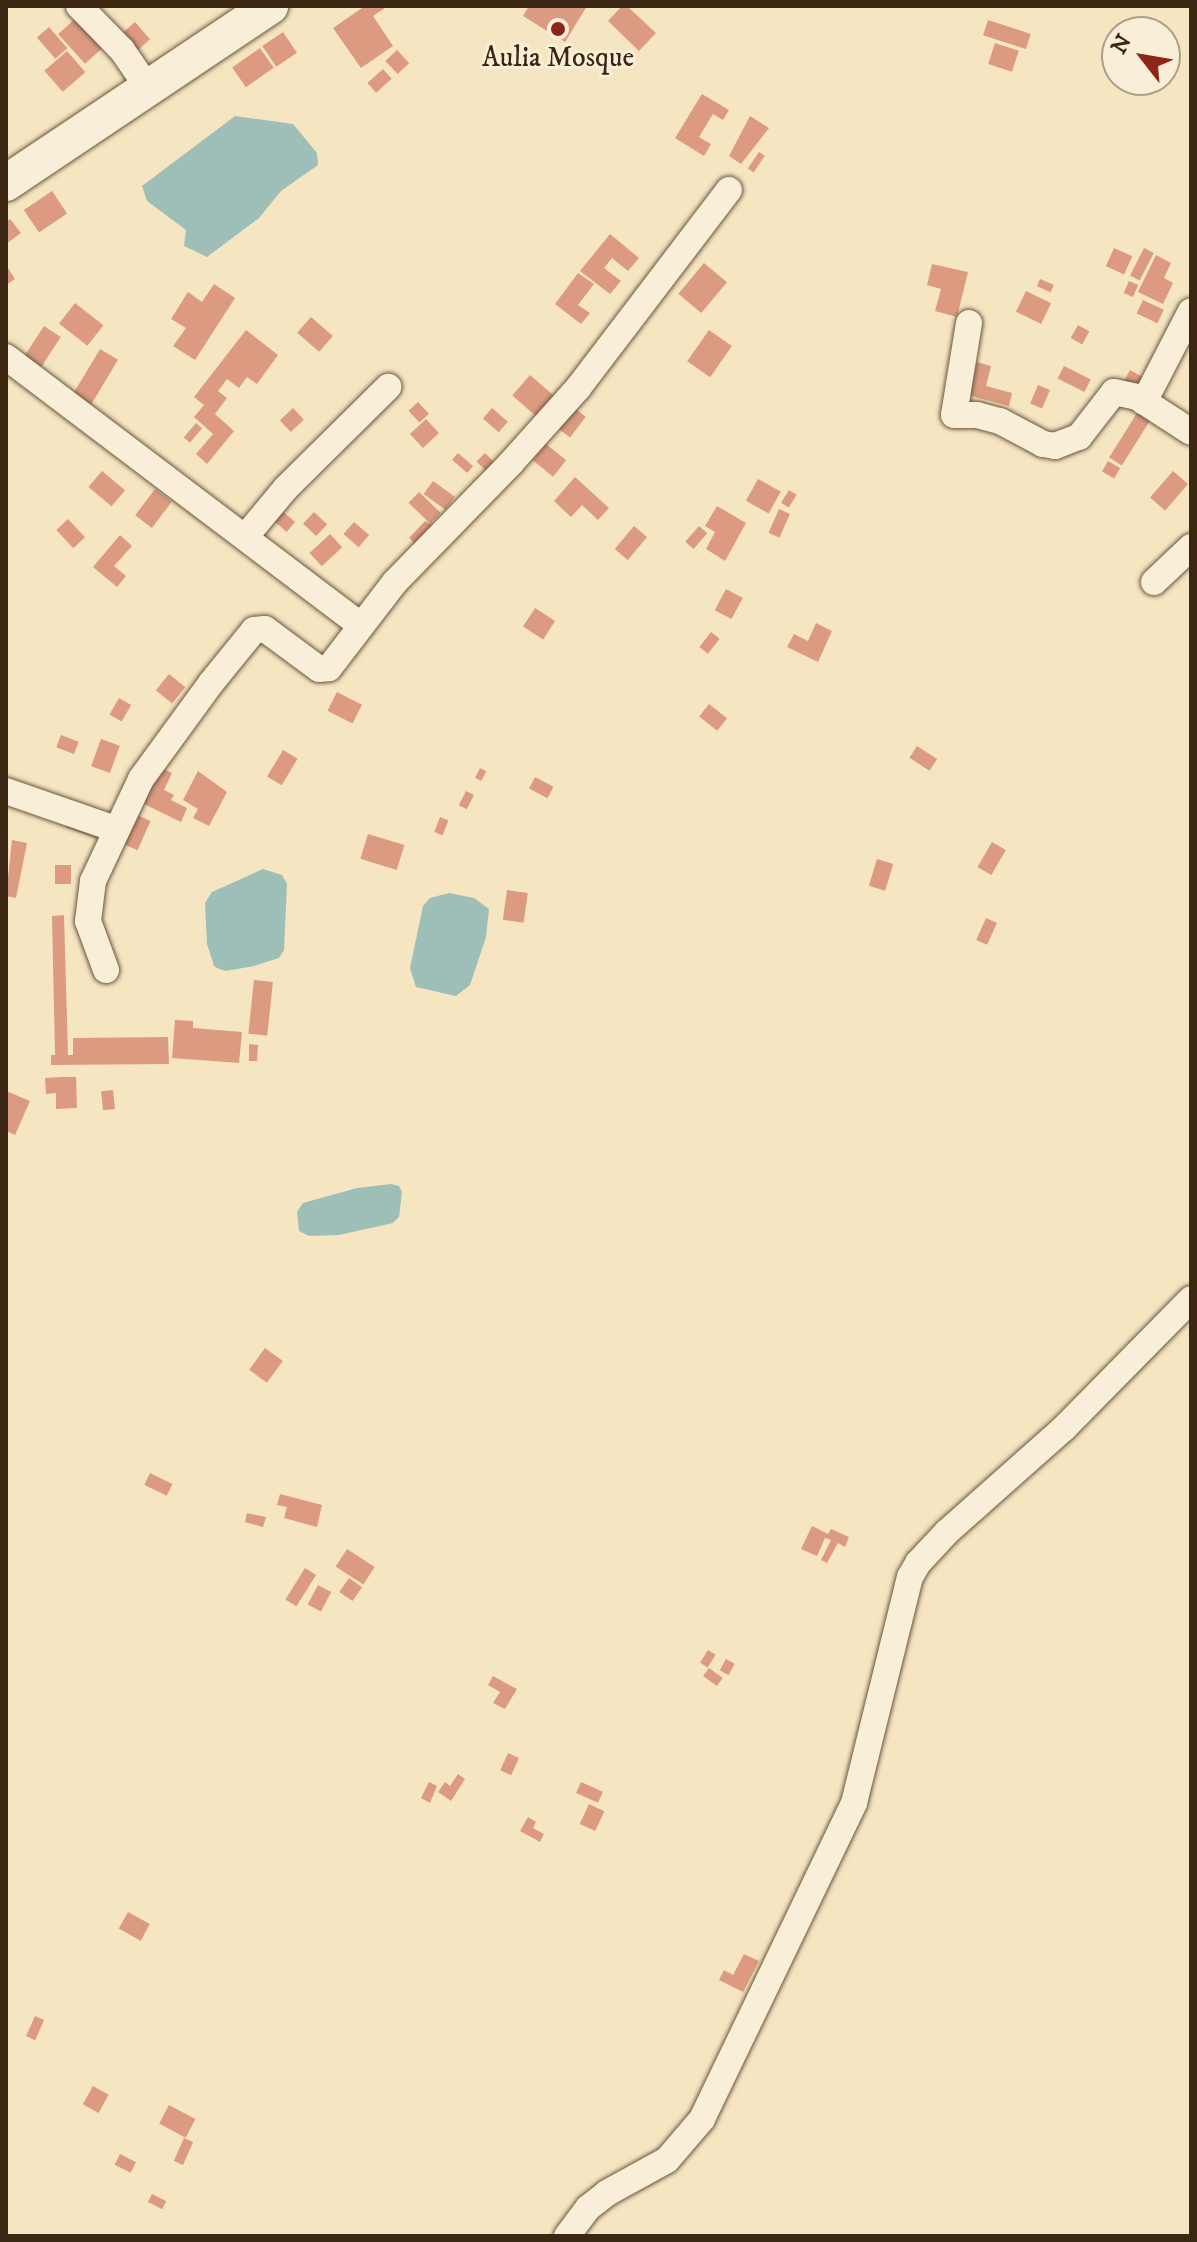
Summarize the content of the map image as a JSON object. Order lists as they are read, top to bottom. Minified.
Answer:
{"places":["Aulia Mosque"],"north":"top left"}
